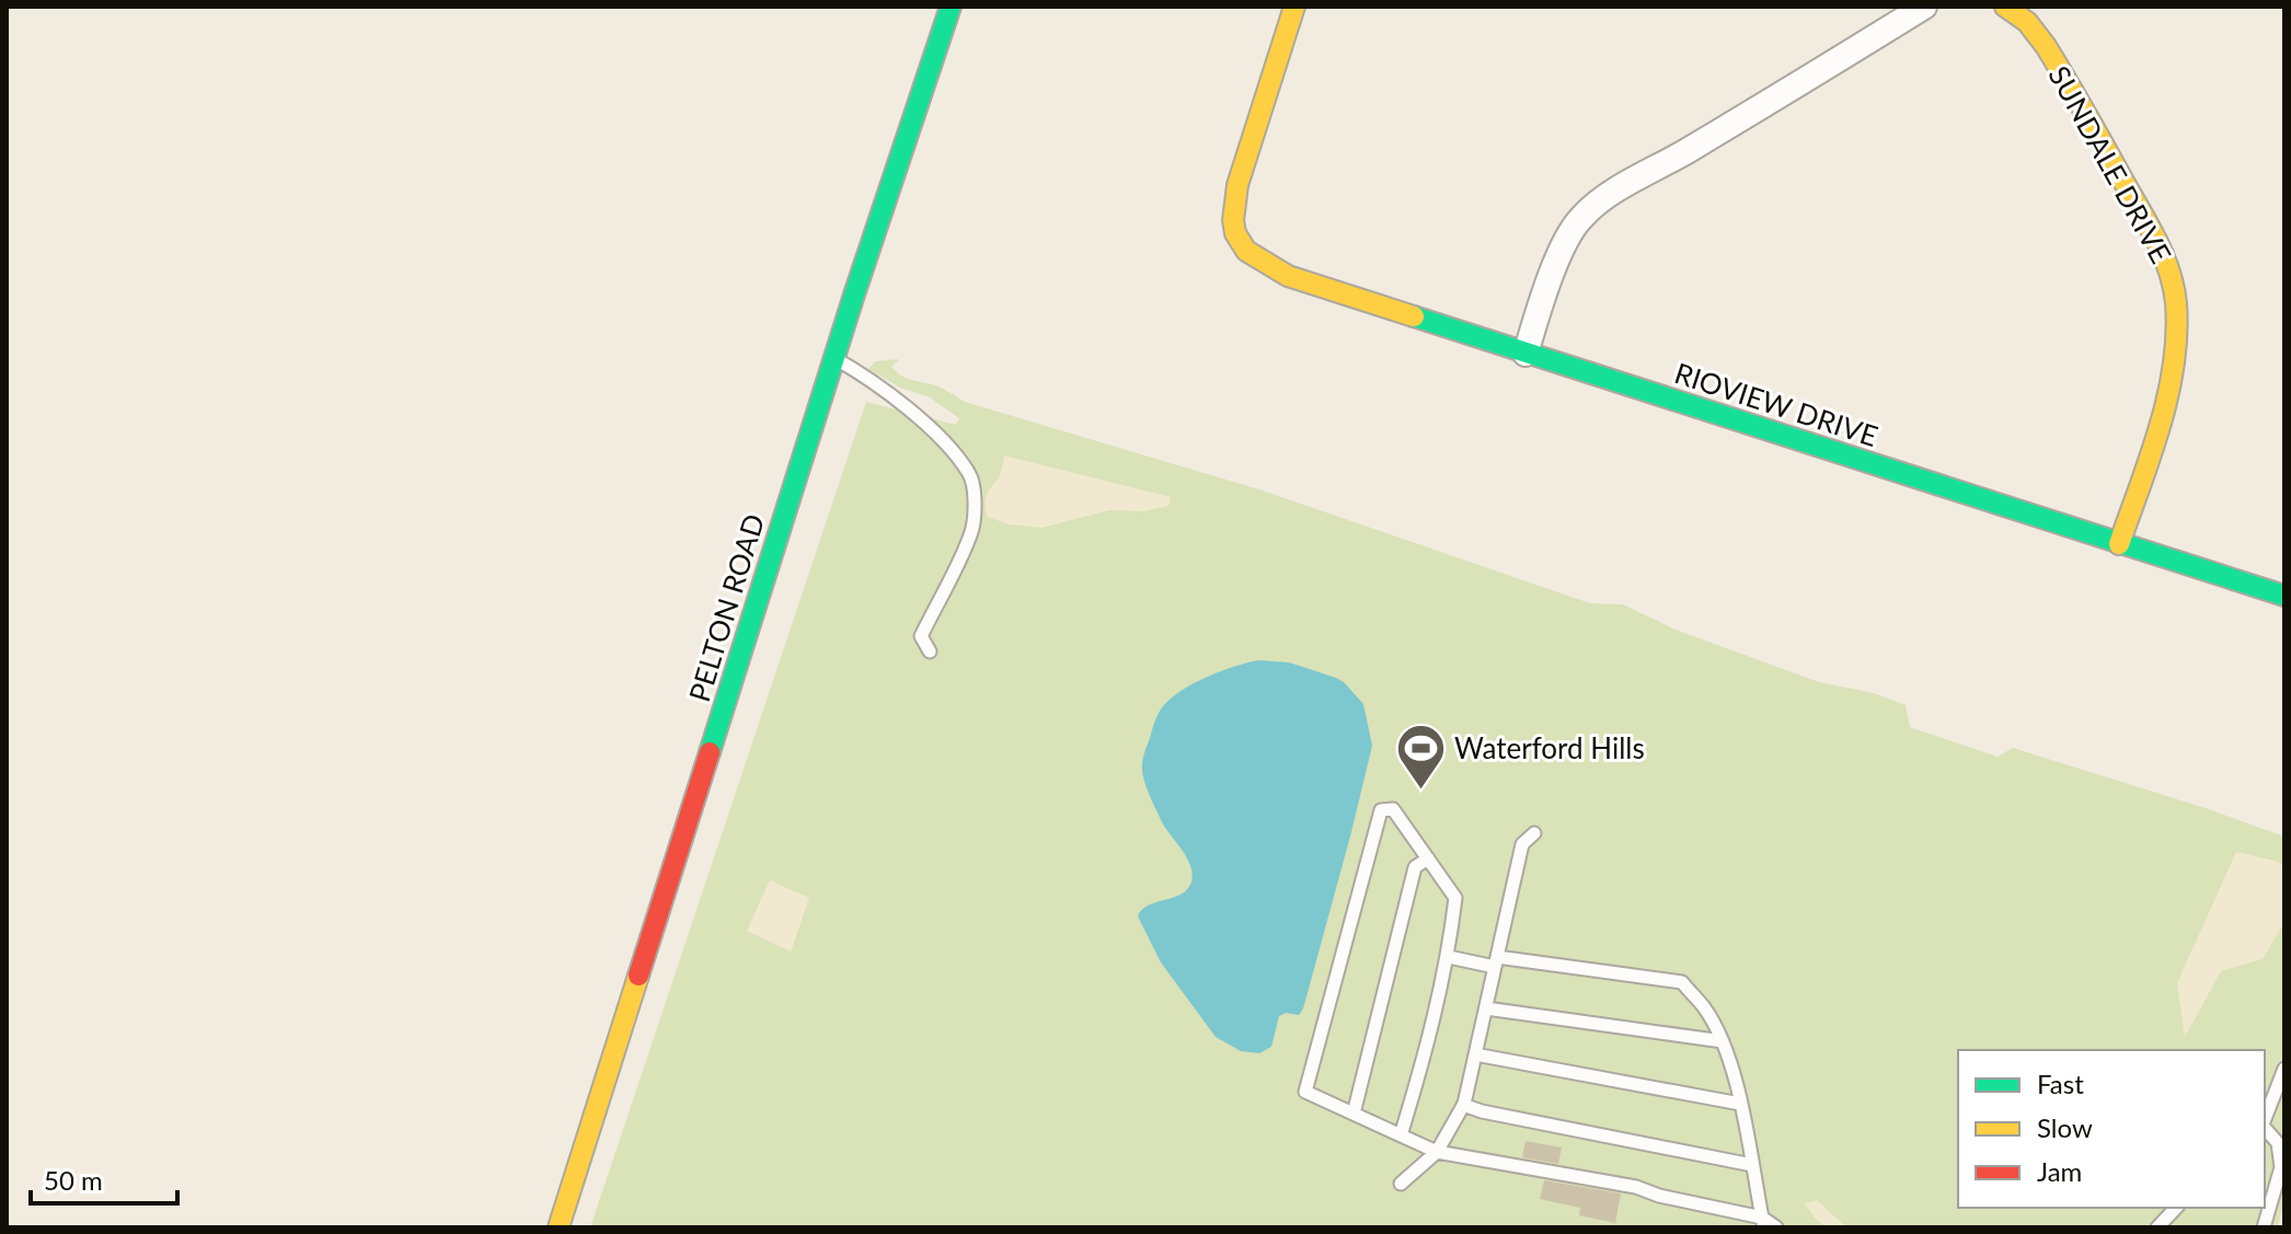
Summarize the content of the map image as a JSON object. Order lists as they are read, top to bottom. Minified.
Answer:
{"streets":{"street":["SUNDALE DRIVE","RIOVIEW DRIVE","PELTON ROAD"]},"crossings":[["SUNDALE DRIVE","RIOVIEW DRIVE"]],"places":{"sports":["Waterford Hills"]},"legend":["Fast","Slow","Jam"],"scale_bar":"50 m"}
